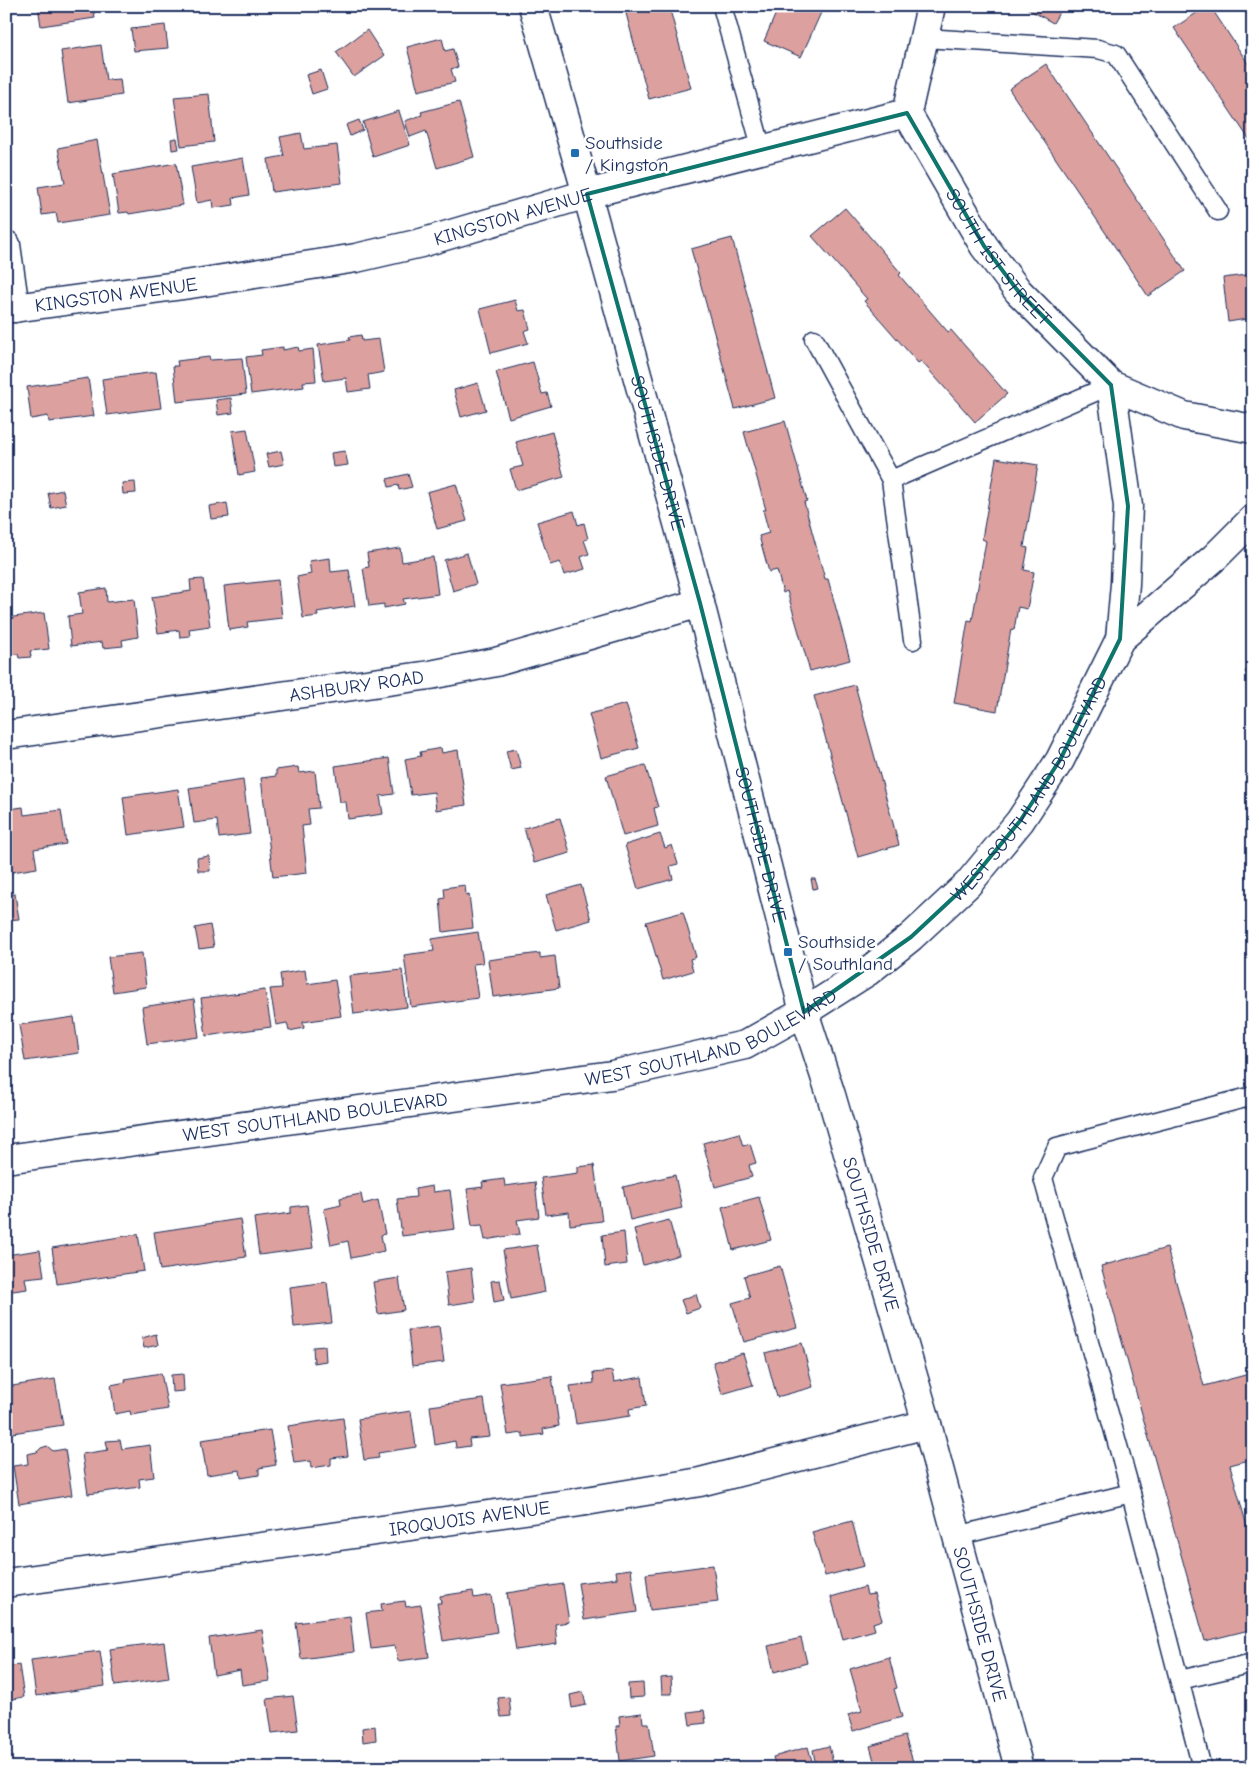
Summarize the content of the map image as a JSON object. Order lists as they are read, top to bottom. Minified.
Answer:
{"streets":{"street":["KINGSTON AVENUE","SOUTH 1ST STREET","SOUTHSIDE DRIVE","ASHBURY ROAD","WEST SOUTHLAND BOULEVARD","IROQUOIS AVENUE"]},"crossings":[["KINGSTON AVENUE","SOUTH 1ST STREET"],["KINGSTON AVENUE","SOUTHSIDE DRIVE"],["SOUTHSIDE DRIVE","ASHBURY ROAD"],["SOUTHSIDE DRIVE","WEST SOUTHLAND BOULEVARD"],["SOUTHSIDE DRIVE","IROQUOIS AVENUE"]],"places":{"transit":["Southside / Kingston","Southside / Southland"]}}
